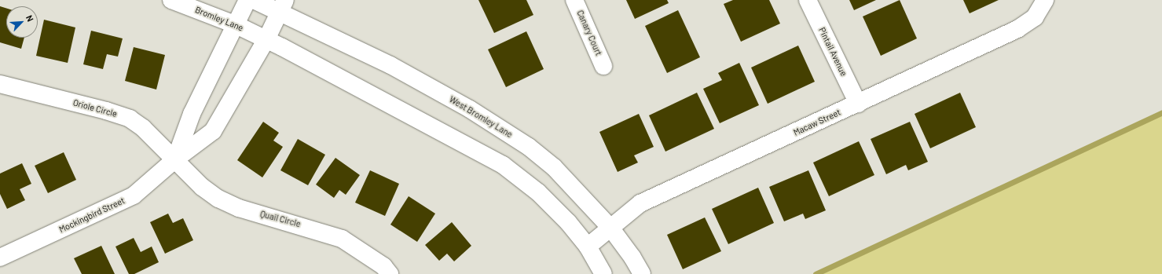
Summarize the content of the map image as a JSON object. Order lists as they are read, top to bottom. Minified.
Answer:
{"streets":{"street":["Bromley Lane","Canary Court","Pintail Avenue","Oriole Circle","West Bromley Lane","Macaw Street","Mockingbird Street","Quail Circle"]},"crossings":[["Bromley Lane","Mockingbird Street"],["Pintail Avenue","Macaw Street"],["Oriole Circle","Mockingbird Street"],["Oriole Circle","Quail Circle"],["West Bromley Lane","Macaw Street"],["West Bromley Lane","Mockingbird Street"],["Mockingbird Street","Quail Circle"]],"north":"top right"}
